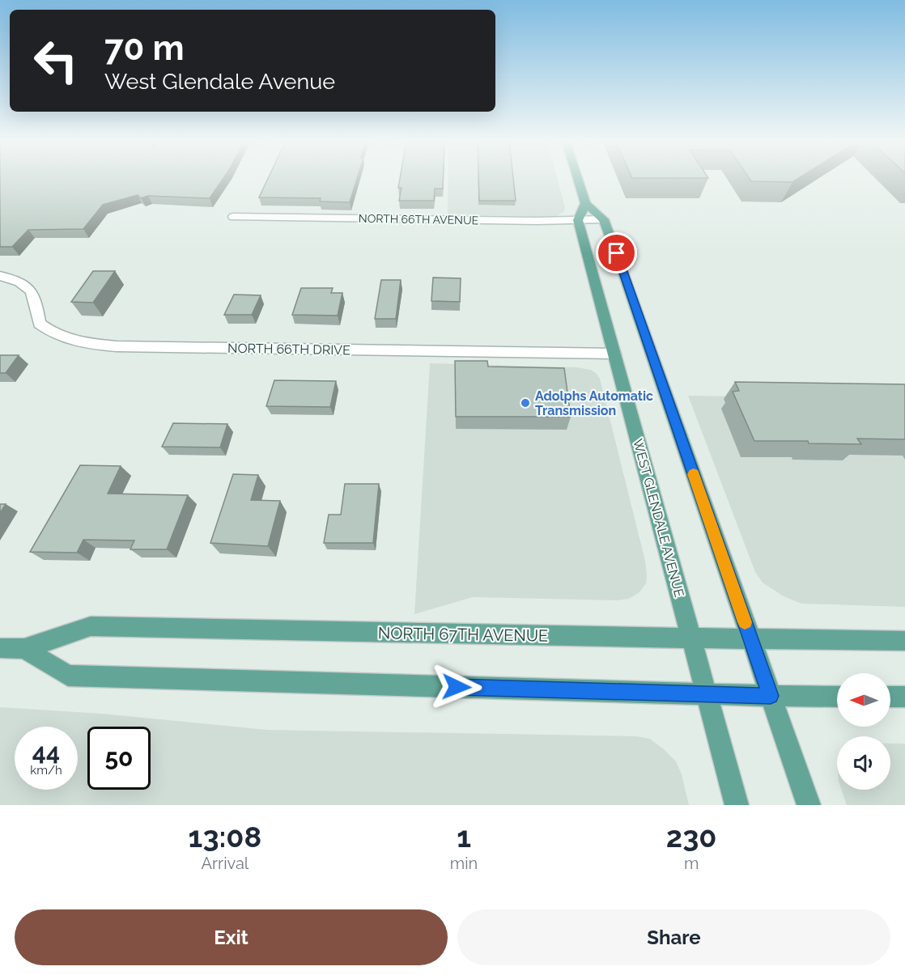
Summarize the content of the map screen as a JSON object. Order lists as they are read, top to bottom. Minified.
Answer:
{"streets":{"main road":["WEST GLENDALE AVENUE","NORTH 67TH AVENUE"],"street":["NORTH 66TH AVENUE","NORTH 66TH DRIVE"]},"crossings":[["NORTH 66TH AVENUE","WEST GLENDALE AVENUE"],["NORTH 66TH DRIVE","WEST GLENDALE AVENUE"],["WEST GLENDALE AVENUE","NORTH 67TH AVENUE"]],"places":["Adolphs Automatic Transmission"],"north":"left","page":{"turn":["70 m","West Glendale Avenue"],"speed":"44 km/h","limit":"50","eta":["13:08","Arrival","1","min","230","m"],"buttons":["Exit","Share"]}}
